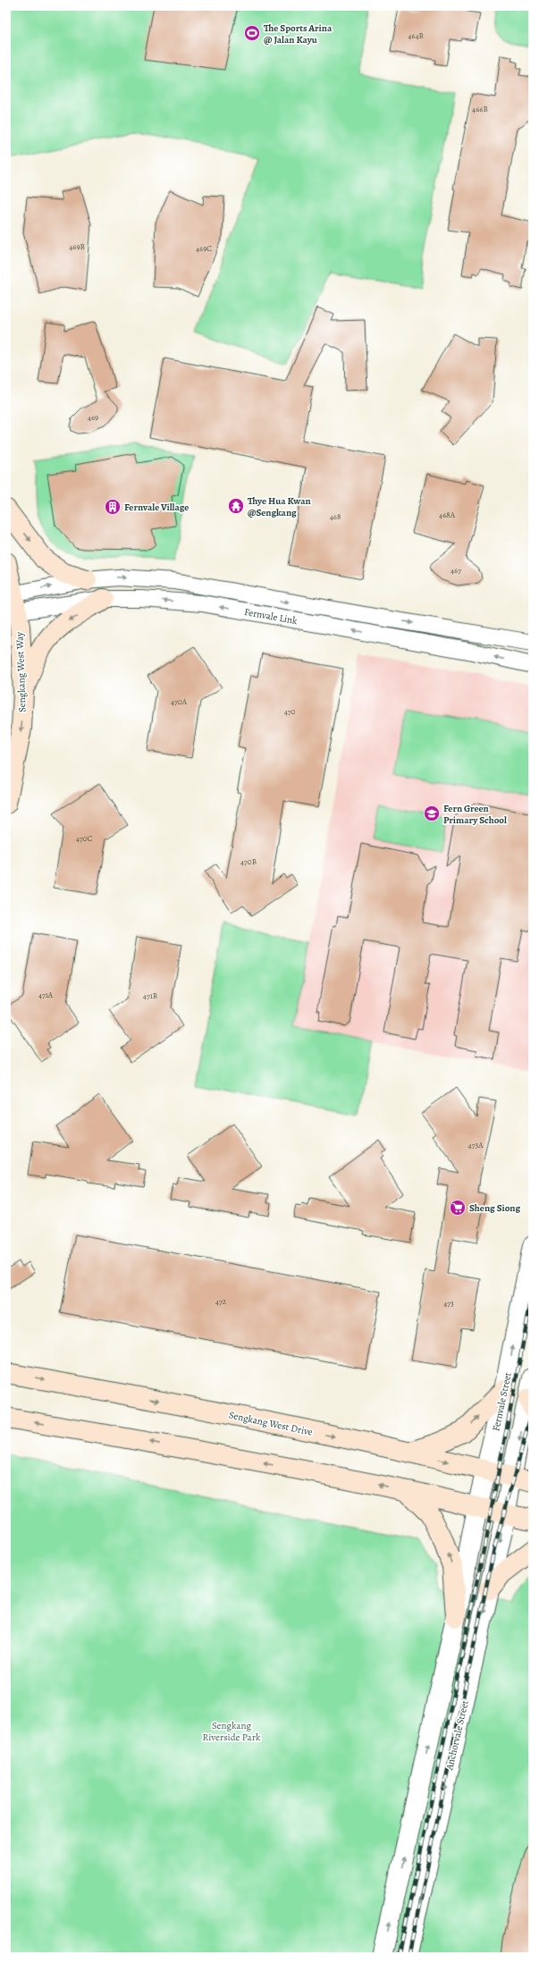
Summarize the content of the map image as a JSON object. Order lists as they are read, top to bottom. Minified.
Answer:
{"streets":{"main road":["Sengkang West Way","Sengkang West Drive"],"street":["Fernvale Link","Fernvale Street","Anchorvale Street"]},"crossings":[["Fernvale Link","Sengkang West Way"],["Fernvale Street","Sengkang West Drive"]],"one_way":["Sengkang West Way","Fernvale Street"],"parks":["Sengkang Riverside Park"],"places":{"sports":["The Sports Arina @ Jalan Kayu"],"temple":["Thye Hua Kwan @Sengkang"],"building":["Fernvale Village"],"school or university":["Fern Green Primary School"],"supermarket":["Sheng Siong"]},"house_numbers":["464B","466B","469B","469C","469","468A","468","467","470A","470","470C","470B","471A","471B","473A","472","473"]}
